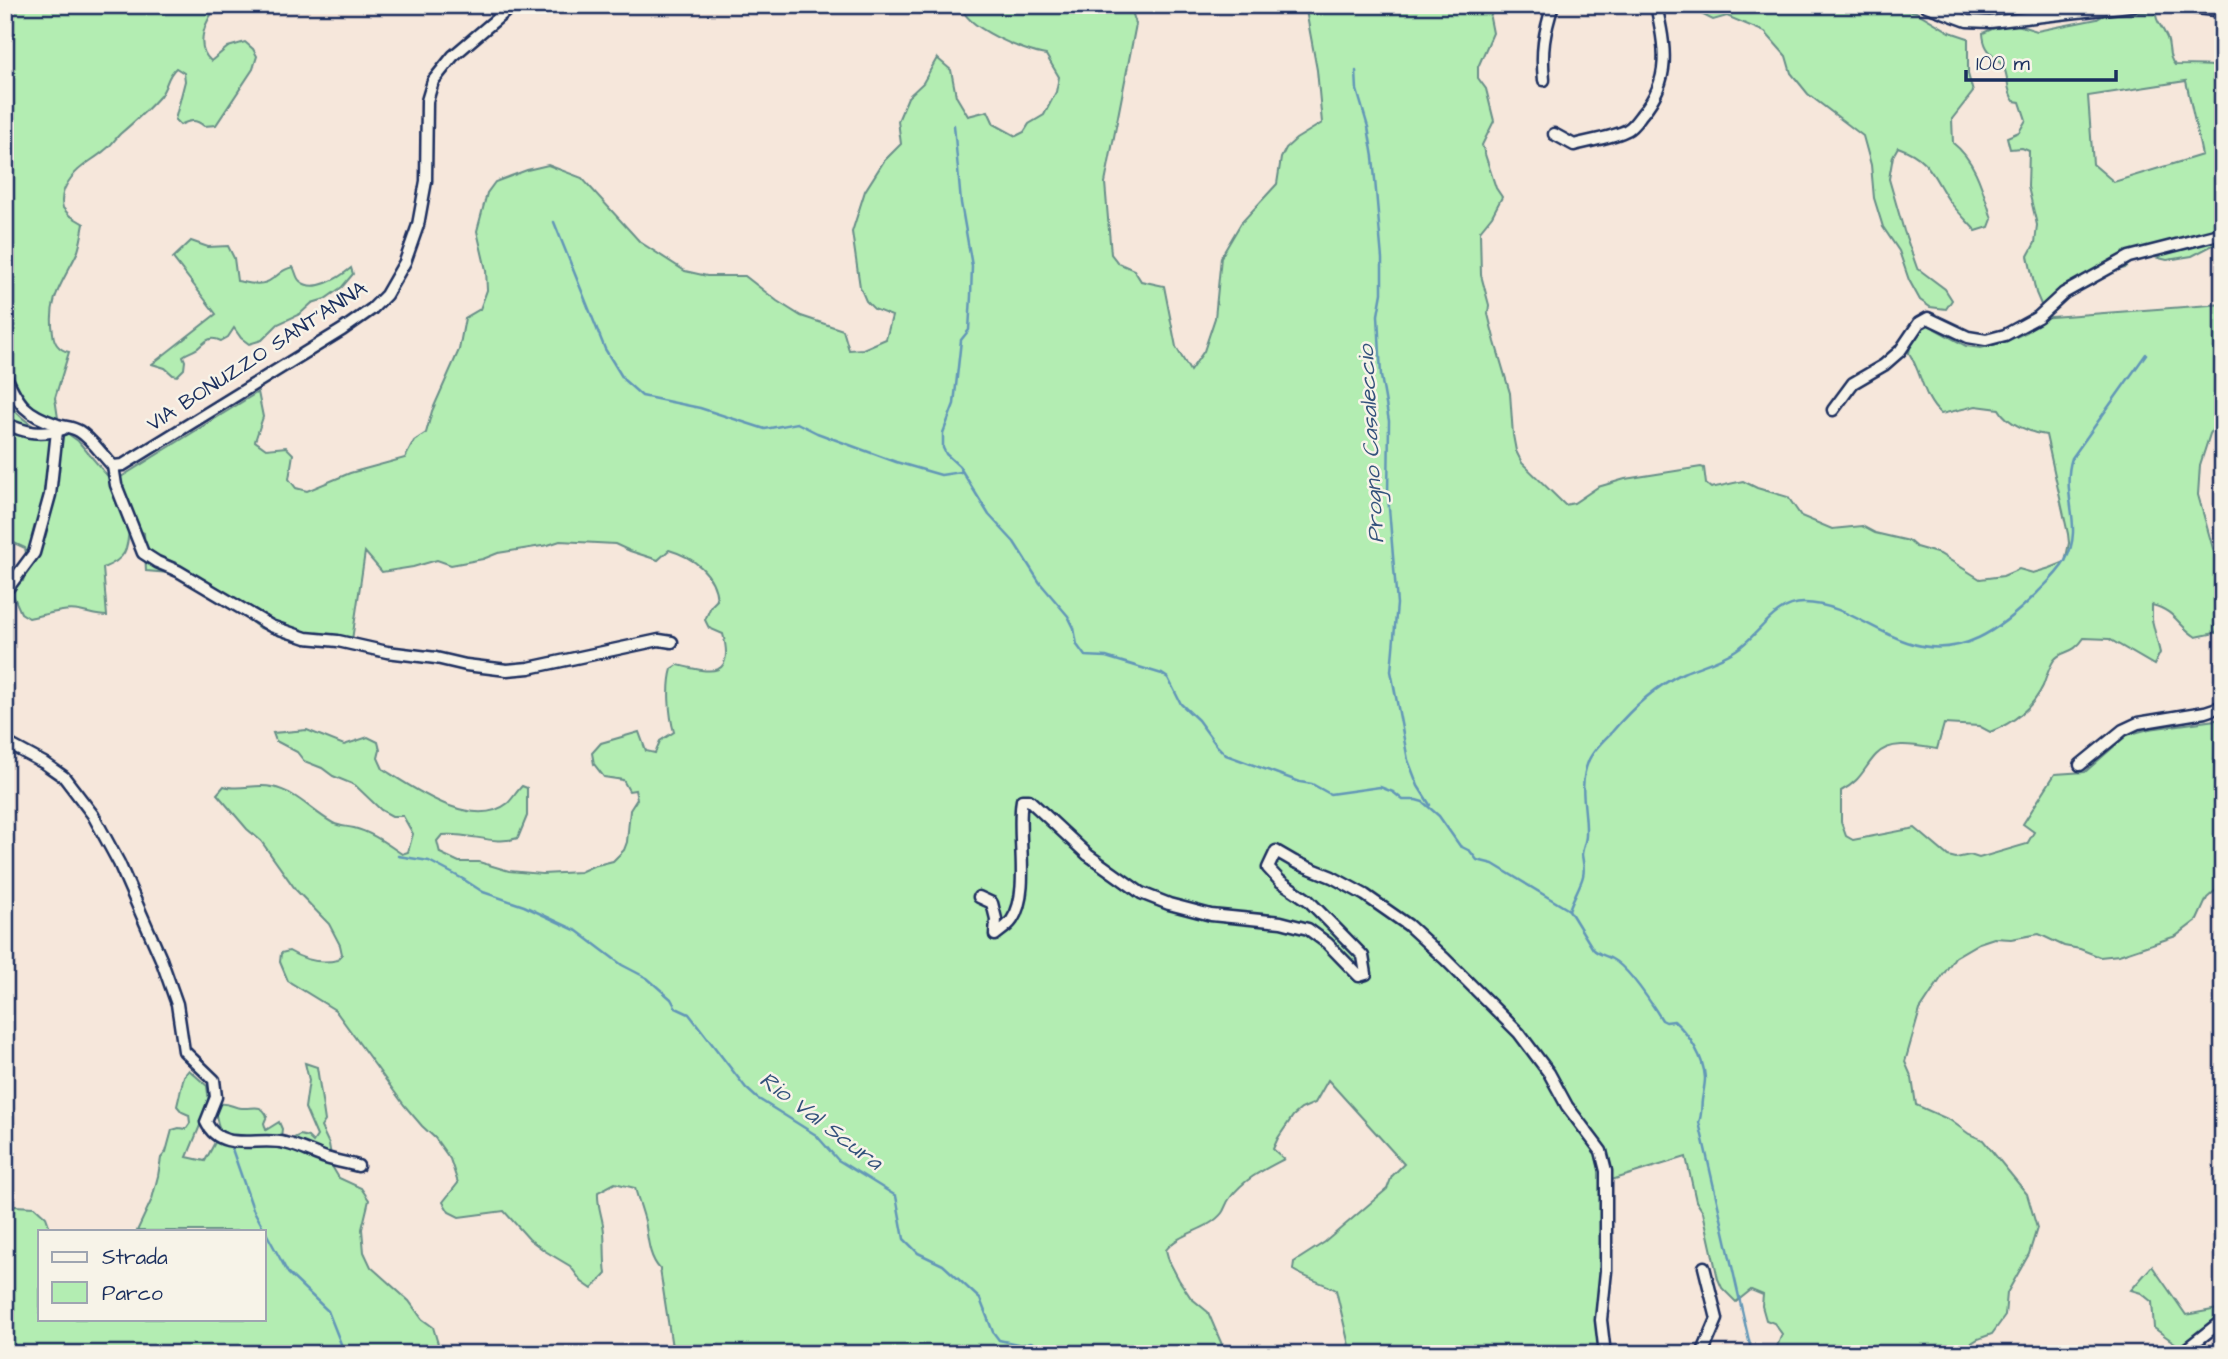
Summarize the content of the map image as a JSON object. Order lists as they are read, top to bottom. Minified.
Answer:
{"streets":{"street":["VIA BONUZZO SANT'ANNA"]},"water":["Progno Casaleccio","Rio Val Scura"],"legend":["Strada","Parco"],"scale_bar":"100 m"}
